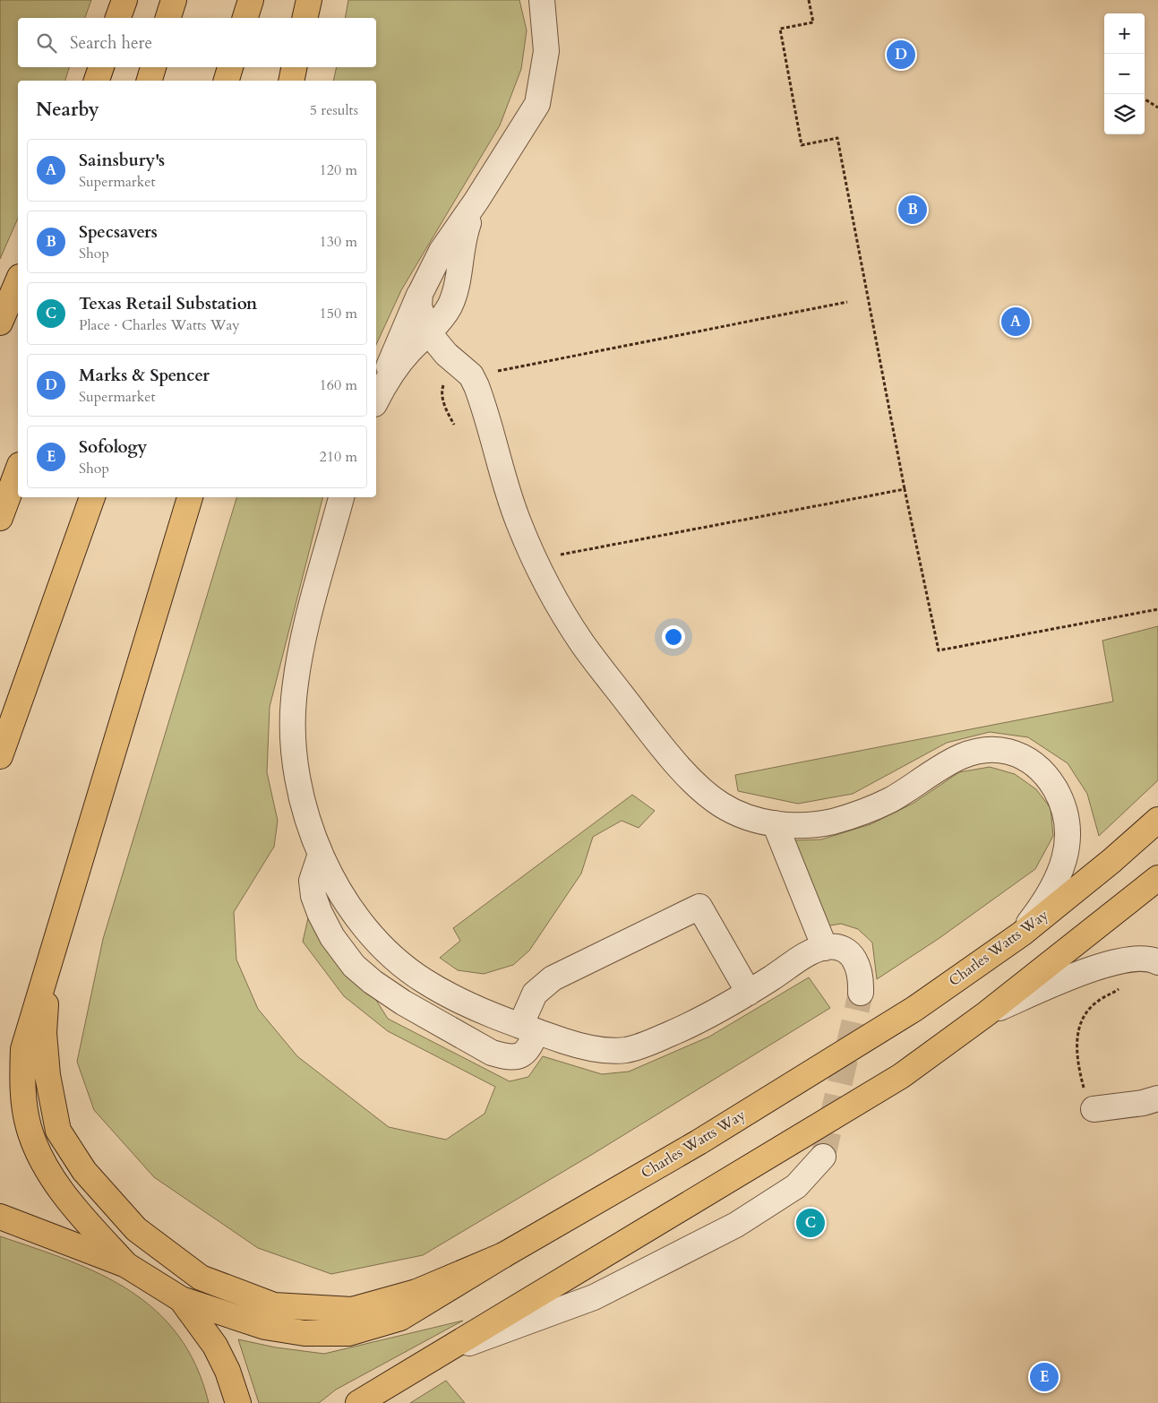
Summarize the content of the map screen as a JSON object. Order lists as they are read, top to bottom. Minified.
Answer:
{"streets":{"main road":["Charles Watts Way"]},"page":{"map_buttons":["+","−"],"search":"Search here","pins":["D","B","A","C","E"],"heading":["Nearby","5 results"],"list":[{"mark":"A","name":"Sainsbury's","note":"Supermarket","value":"120 m"},{"mark":"B","name":"Specsavers","note":"Shop","value":"130 m"},{"mark":"C","name":"Texas Retail Substation","note":"Place · Charles Watts Way","value":"150 m"},{"mark":"D","name":"Marks & Spencer","note":"Supermarket","value":"160 m"},{"mark":"E","name":"Sofology","note":"Shop","value":"210 m"}]}}
